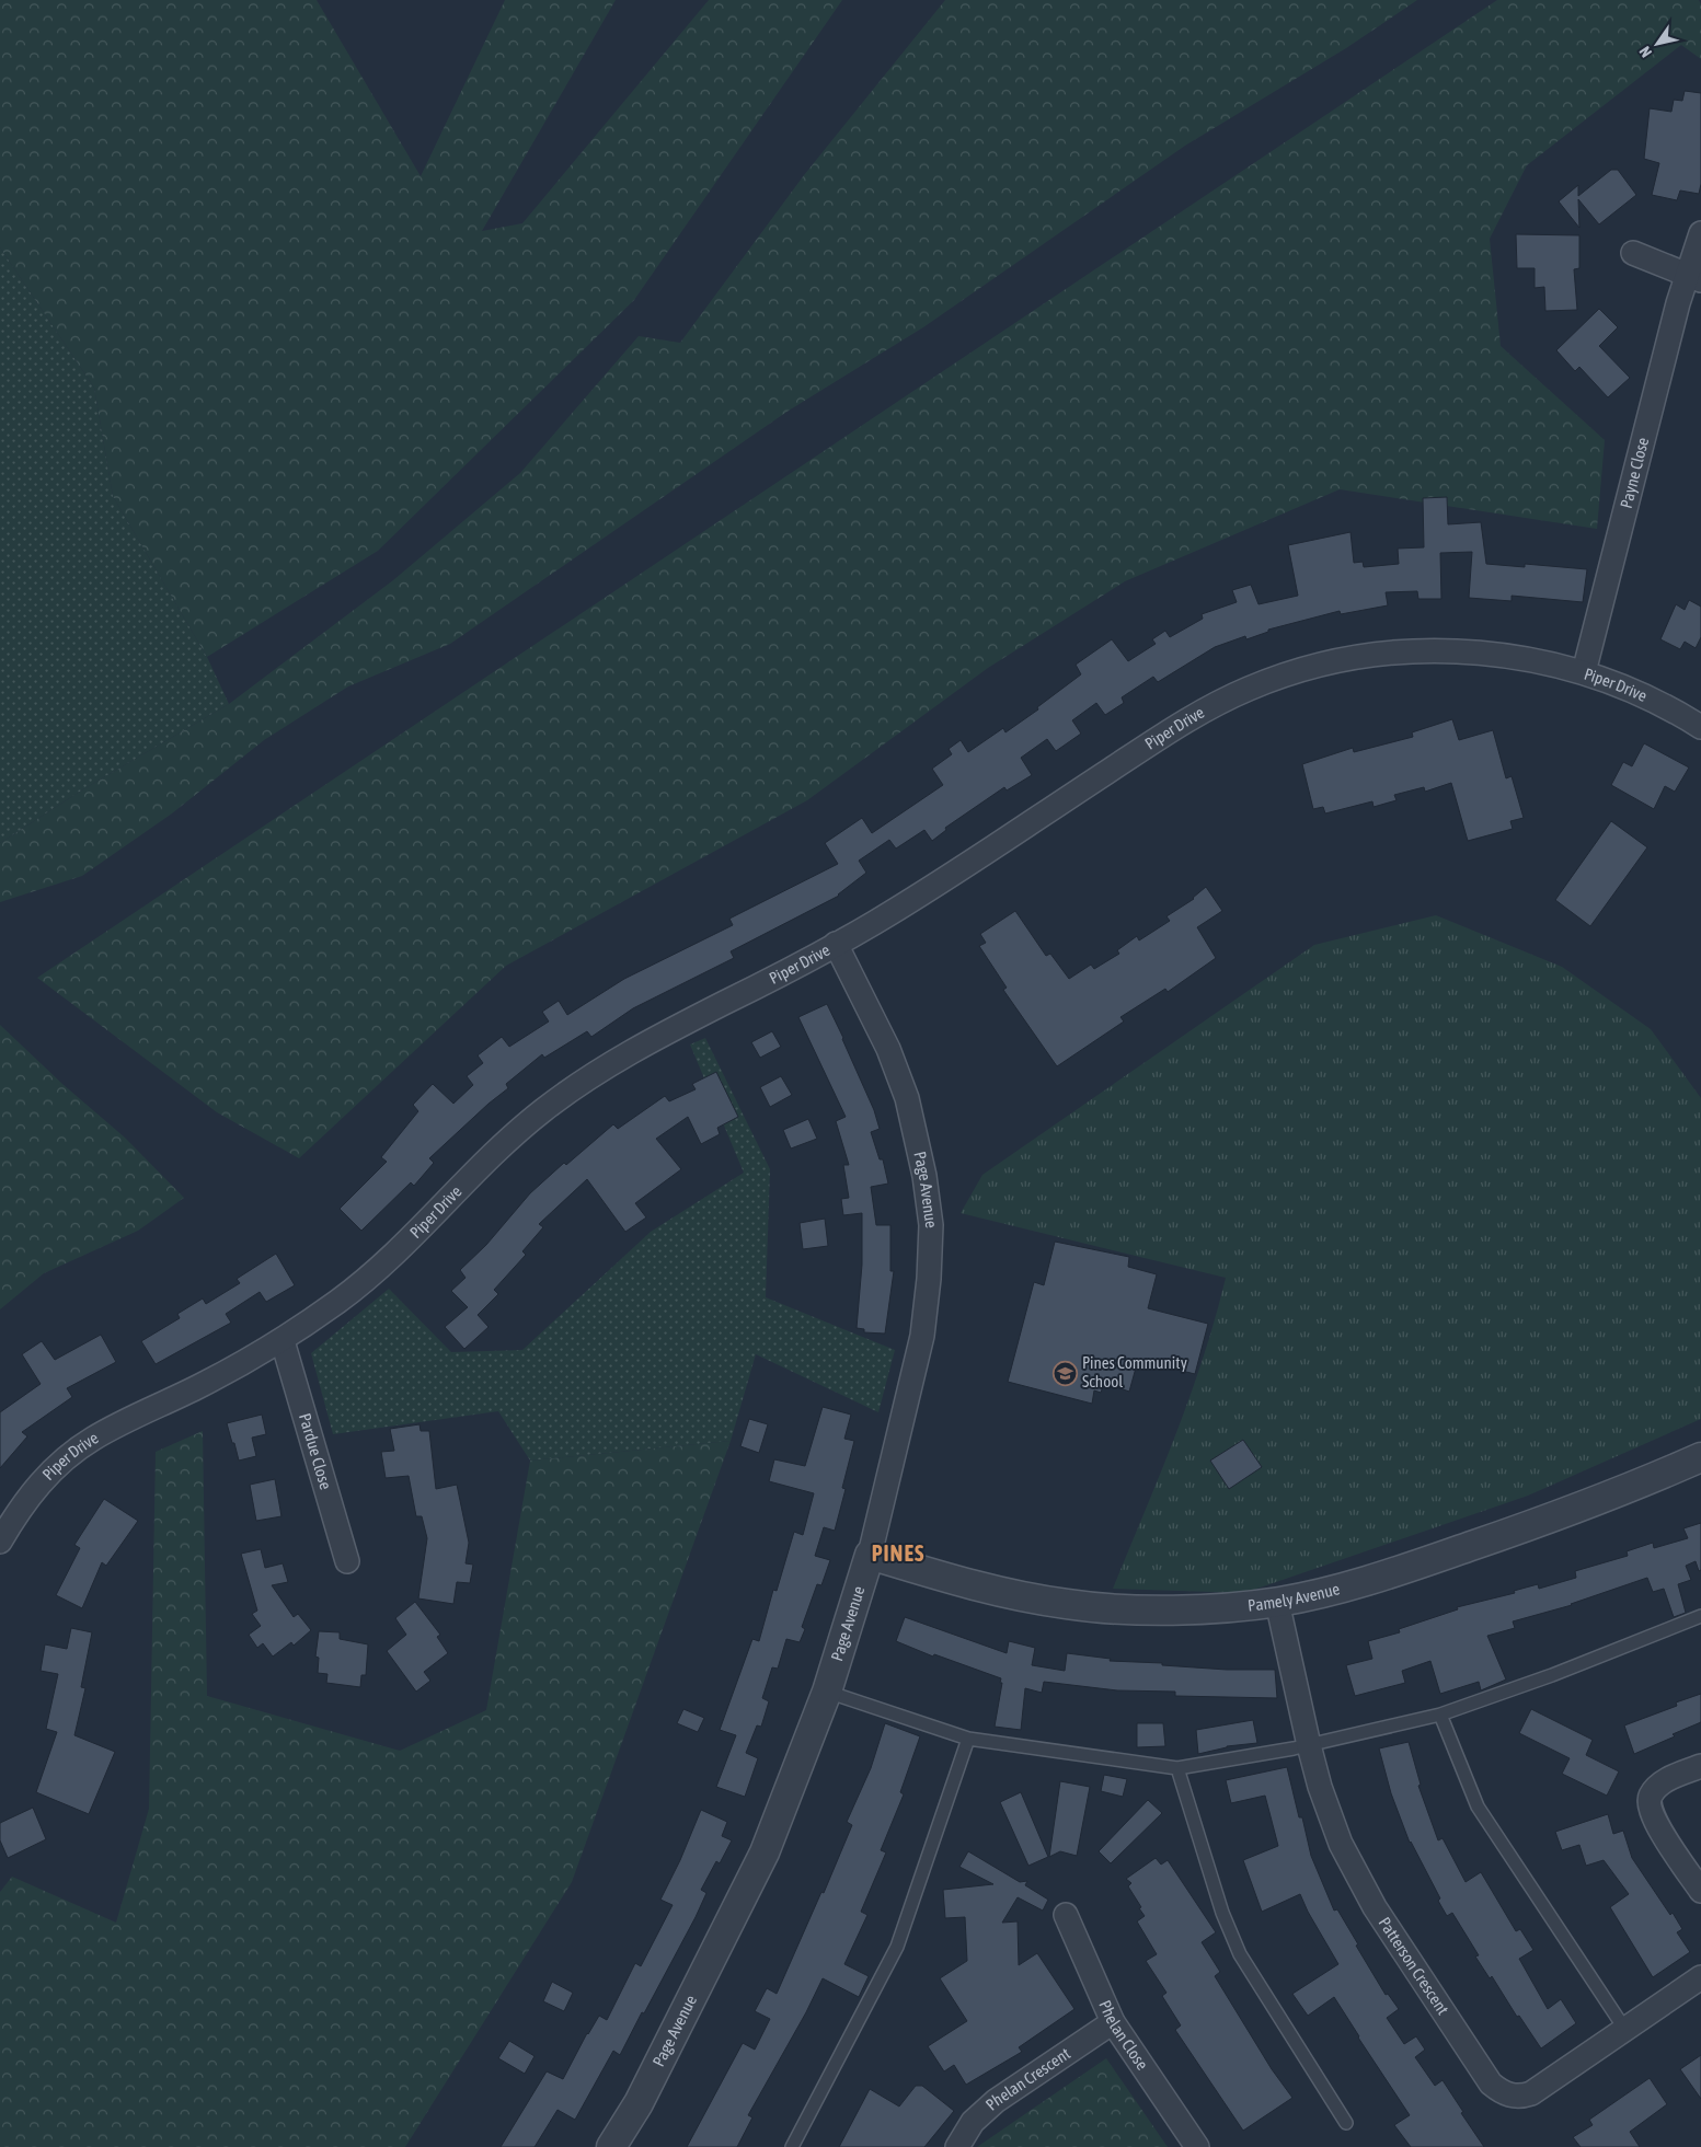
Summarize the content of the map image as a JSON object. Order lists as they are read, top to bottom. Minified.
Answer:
{"streets":{"street":["Payne Close","Piper Drive","Page Avenue","Pardue Close","Pamely Avenue","Patterson Crescent","Phelan Close","Phelan Crescent"]},"crossings":[["Payne Close","Piper Drive"],["Piper Drive","Page Avenue"],["Piper Drive","Pardue Close"],["Page Avenue","Pamely Avenue"],["Pamely Avenue","Patterson Crescent"],["Phelan Close","Phelan Crescent"]],"districts":["PINES"],"places":{"school or university":["Pines Community School"]},"north":"bottom left"}
